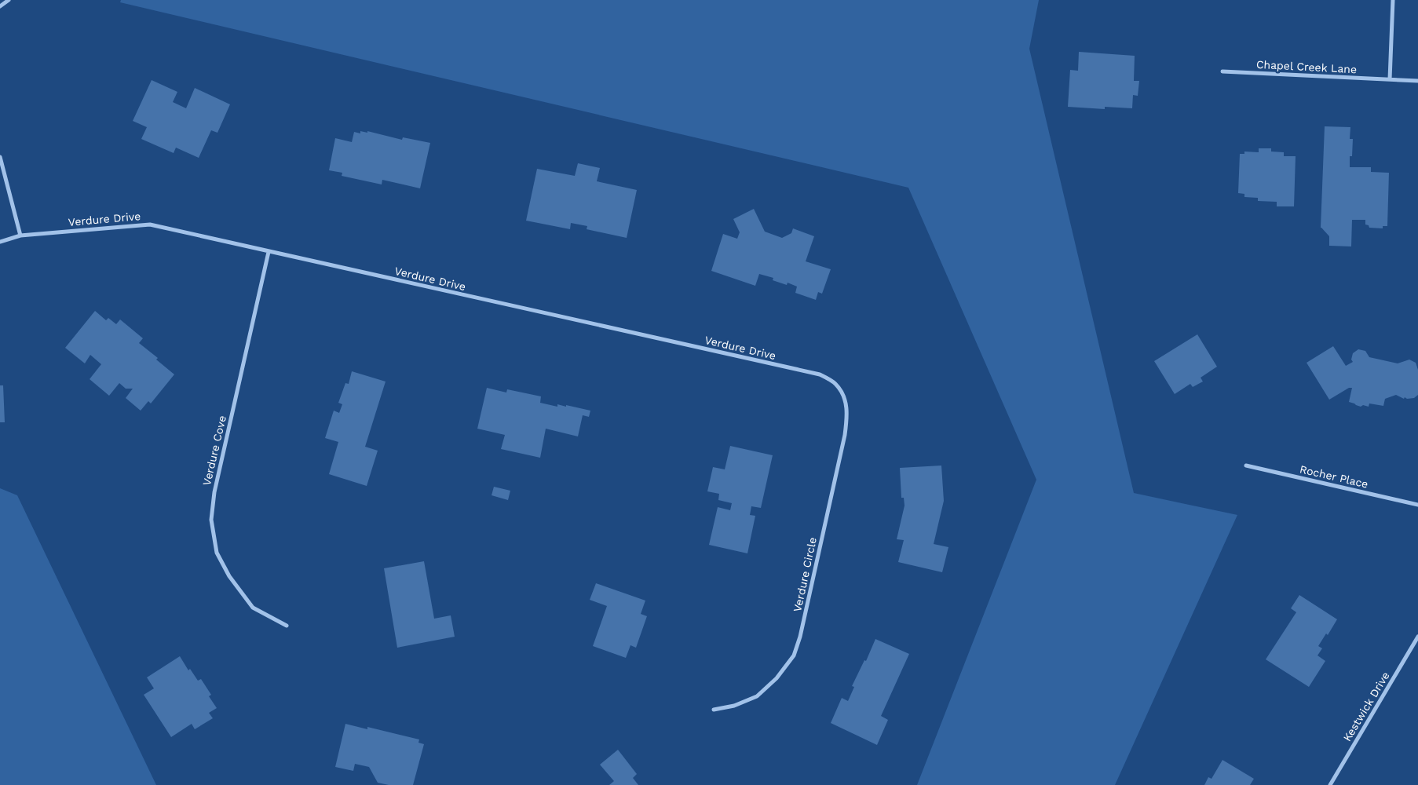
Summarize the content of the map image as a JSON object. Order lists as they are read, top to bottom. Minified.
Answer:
{"streets":{"street":["Chapel Creek Lane","Verdure Drive","Verdure Cove","Rocher Place","Verdure Circle","Kestwick Drive"]},"crossings":[["Verdure Drive","Verdure Cove"],["Verdure Drive","Verdure Circle"]]}
